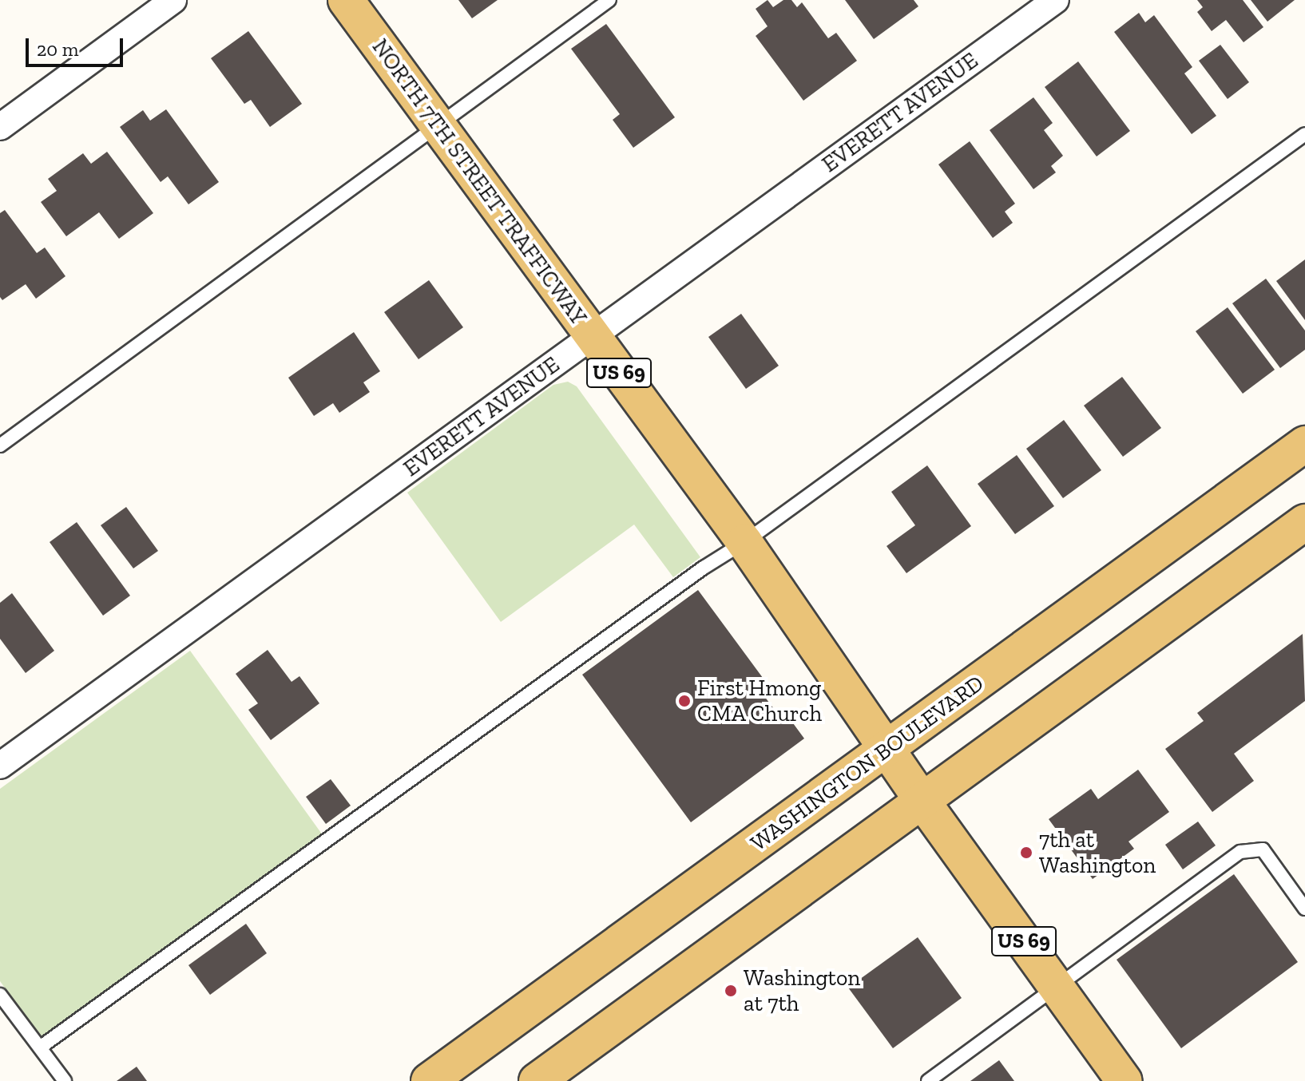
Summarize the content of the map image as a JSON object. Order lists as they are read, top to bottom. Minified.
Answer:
{"streets":{"main road":["NORTH 7TH STREET TRAFFICWAY","US 69","WASHINGTON BOULEVARD"],"street":["EVERETT AVENUE"]},"crossings":[["EVERETT AVENUE","NORTH 7TH STREET TRAFFICWAY"],["NORTH 7TH STREET TRAFFICWAY","WASHINGTON BOULEVARD"]],"places":["First Hmong CMA Church","7th at Washington","Washington at 7th"],"scale_bar":"20 m"}
